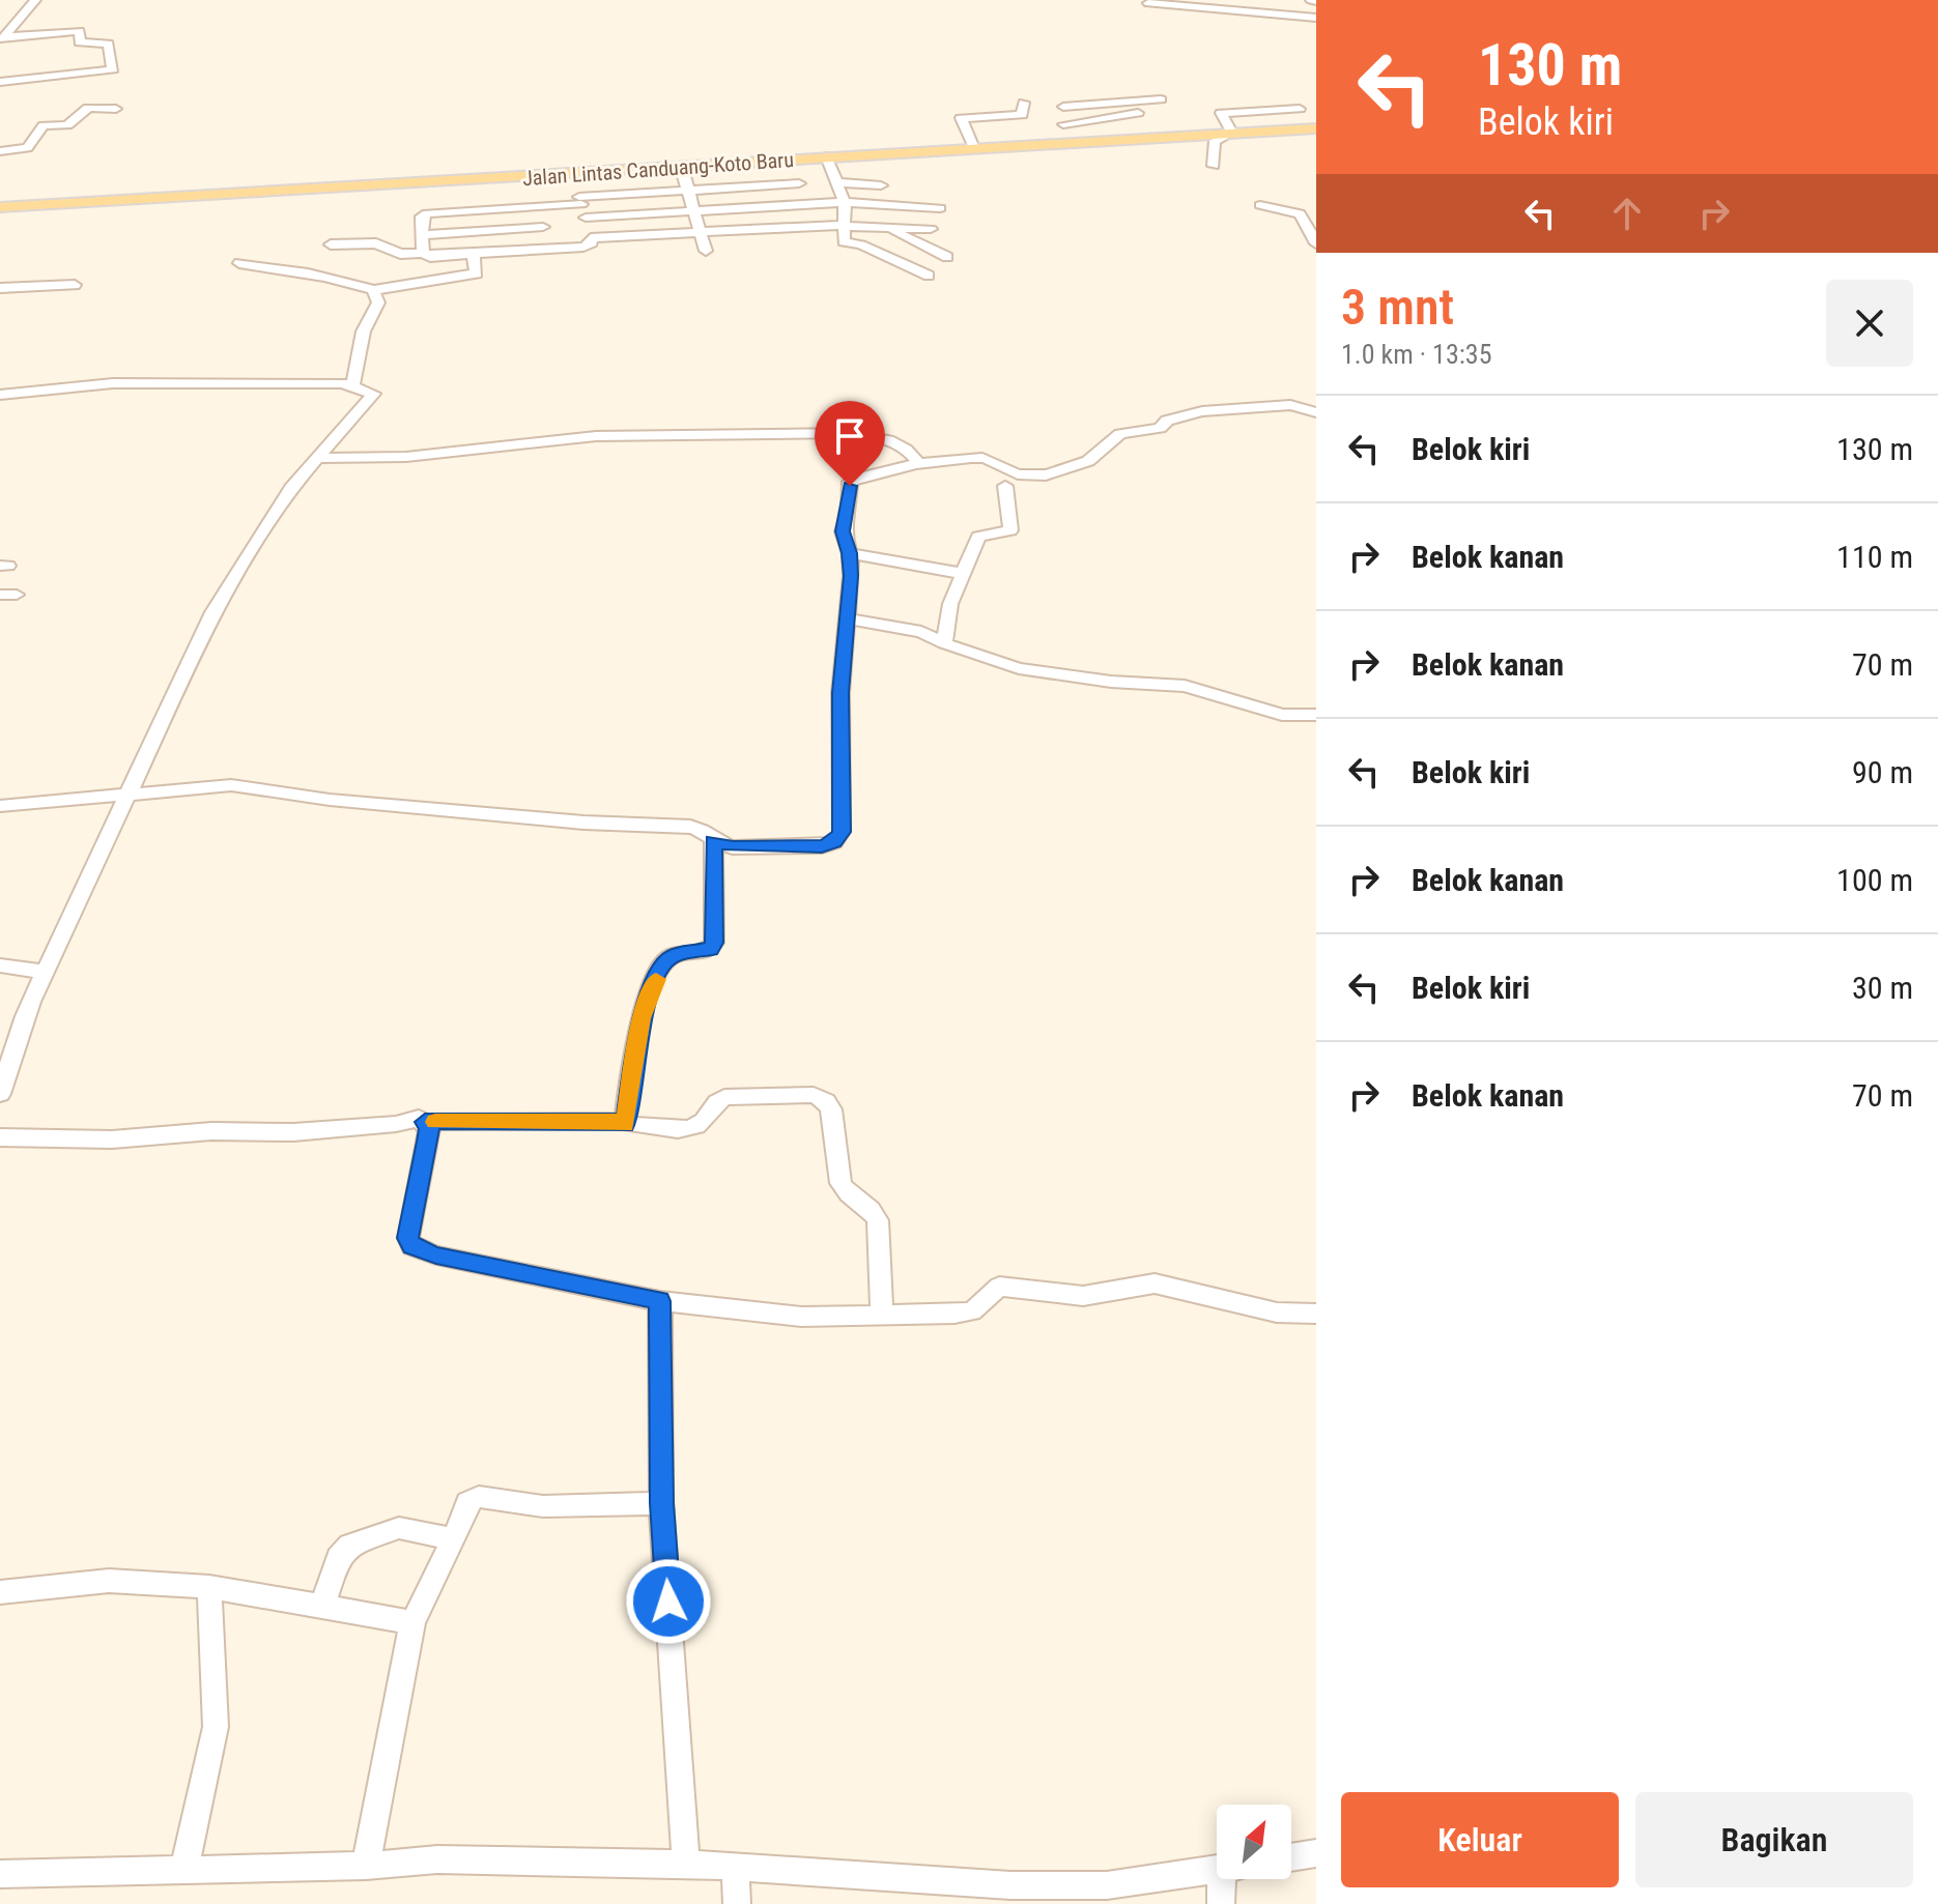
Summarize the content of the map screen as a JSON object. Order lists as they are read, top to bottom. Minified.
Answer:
{"streets":{"main road":["Jalan Lintas Canduang-Koto Baru"]},"north":"top right","page":{"turn":["130 m","Belok kiri"],"heading":["3 mnt","1.0 km · 13:35"],"list":[{"name":"Belok kiri","value":"130 m"},{"name":"Belok kanan","value":"110 m"},{"name":"Belok kanan","value":"70 m"},{"name":"Belok kiri","value":"90 m"},{"name":"Belok kanan","value":"100 m"},{"name":"Belok kiri","value":"30 m"},{"name":"Belok kanan","value":"70 m"}],"buttons":["Keluar","Bagikan"]}}
